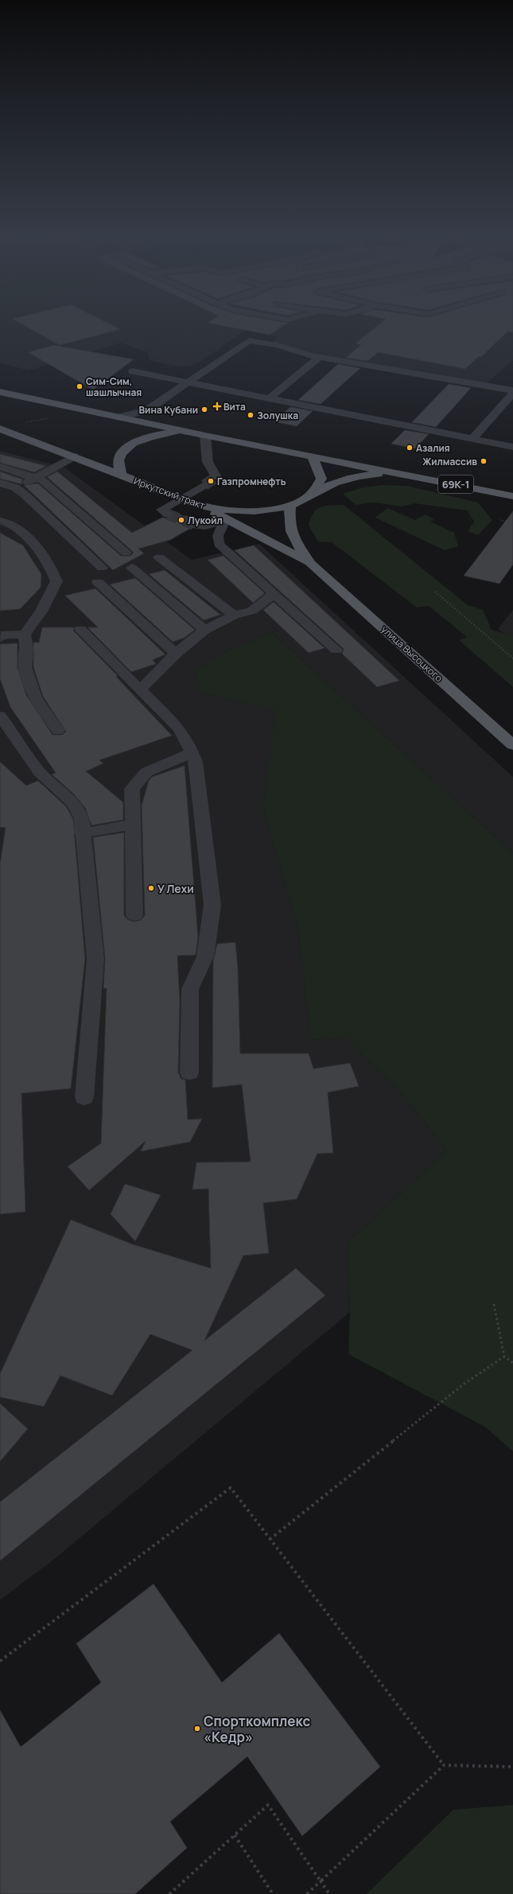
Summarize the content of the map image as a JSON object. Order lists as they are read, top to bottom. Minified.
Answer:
{"streets":{"main road":["69К-1","Иркутский тракт","улица Высоцкого"]},"crossings":[["Иркутский тракт","улица Высоцкого"]],"places":{"other":["Сим-Сим, шашлычная","Вина Кубани","Золушка","Азалия","Жилмассив","Газпромнефть","Лукойл","У Лехи","Спорткомплекс «Кедр»"],"health":["Вита"]}}
